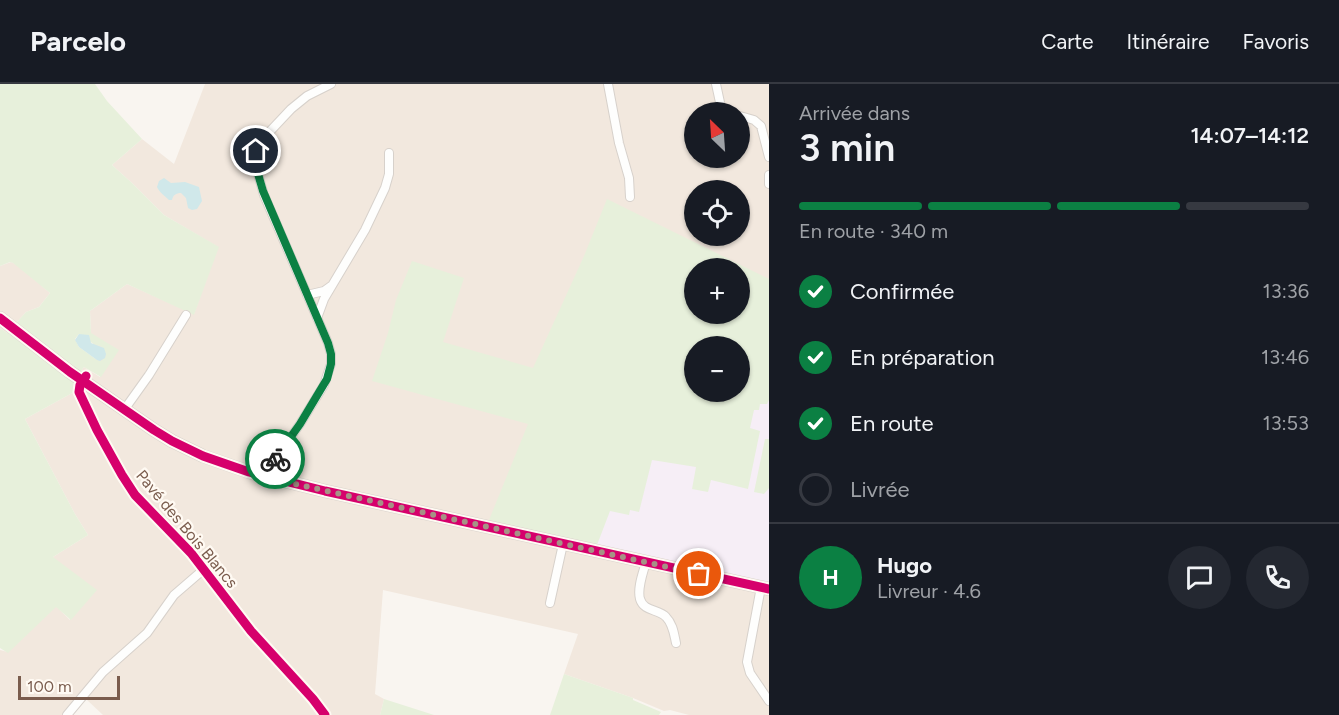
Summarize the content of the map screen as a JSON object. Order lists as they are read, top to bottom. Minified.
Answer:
{"streets":{"street":["Pavé des Bois Blancs"]},"scale_bar":"100 m","north":"top left","page":{"header":"Parcelo","nav":["Carte","Itinéraire","Favoris"],"heading":["3 min","Arrivée dans","14:07–14:12"],"panel":["Hugo","Livreur · 4.6"],"map_buttons":["+","−"],"bar":"En route · 340 m","list":[["Confirmée","13:36"],["En préparation","13:46"],["En route","13:53"],"Livrée"],"round":"H","scale":"100 m"}}
